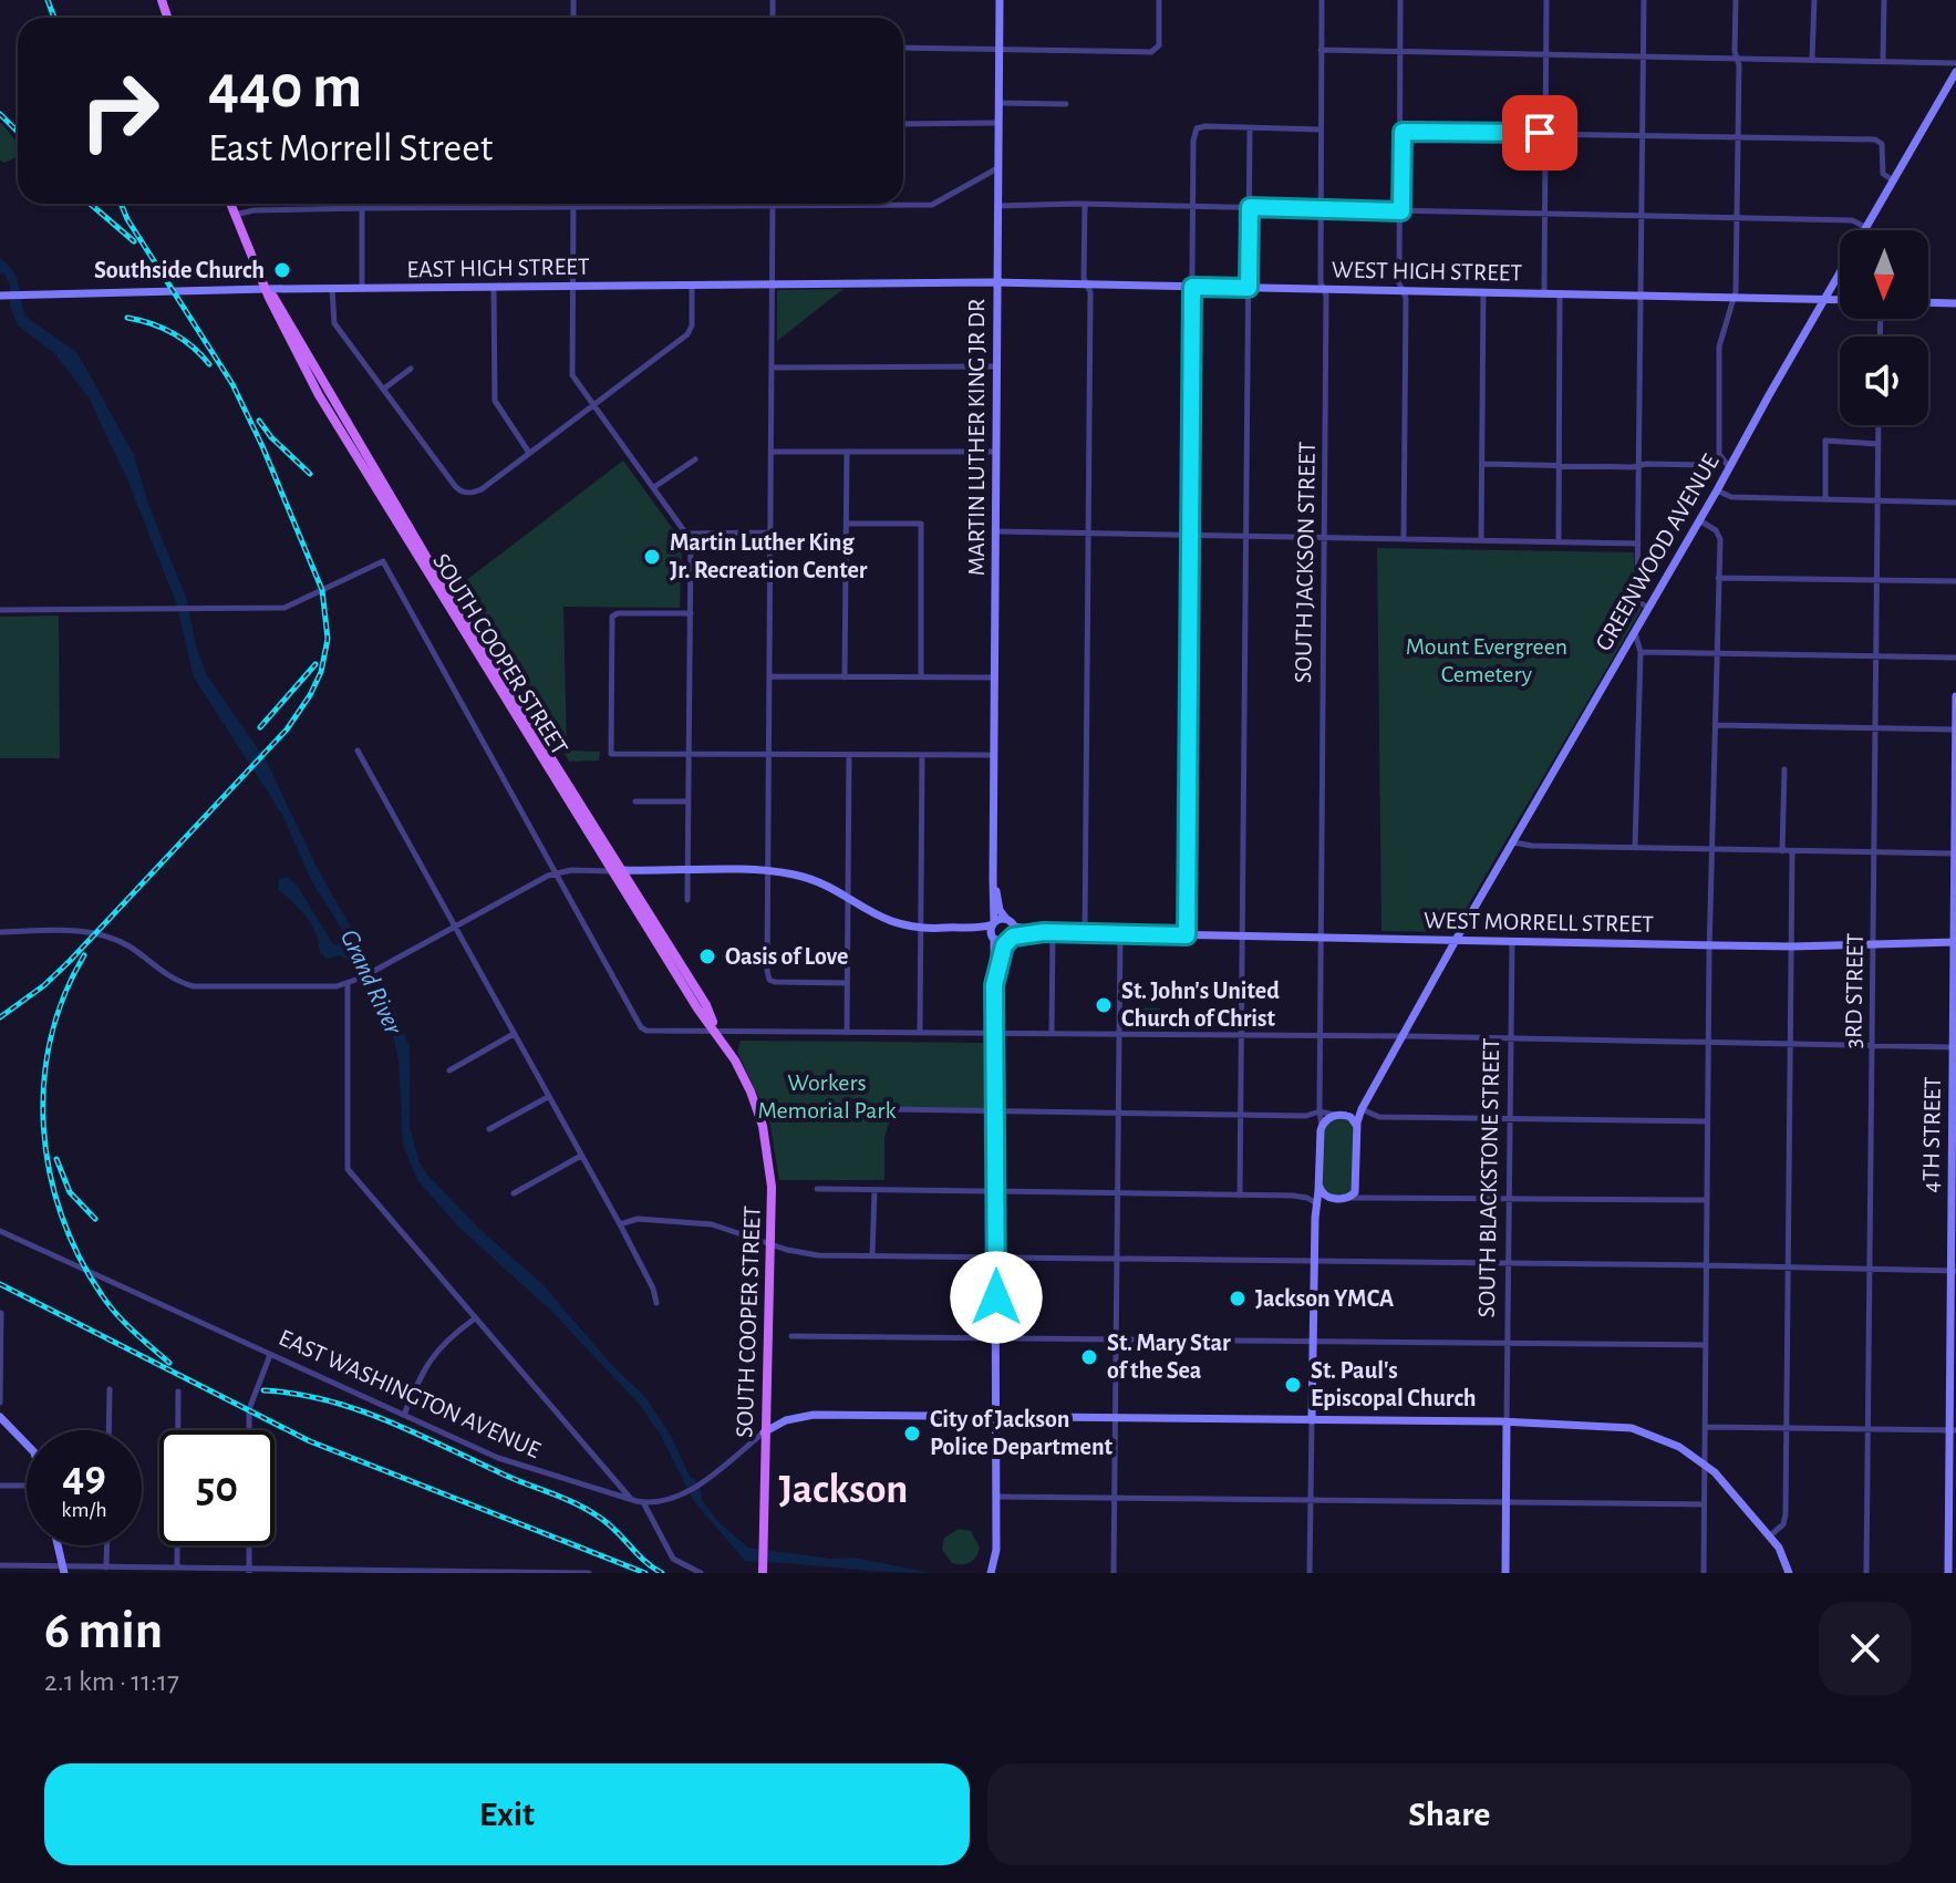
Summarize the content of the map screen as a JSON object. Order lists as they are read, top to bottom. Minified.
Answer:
{"streets":{"main road":["SOUTH COOPER STREET"],"street":["EAST HIGH STREET","WEST HIGH STREET","MARTIN LUTHER KING JR DR","GREENWOOD AVENUE","SOUTH JACKSON STREET","WEST MORRELL STREET","3RD STREET","4TH STREET","SOUTH BLACKSTONE STREET","EAST WASHINGTON AVENUE"]},"crossings":[["EAST HIGH STREET","WEST HIGH STREET"],["EAST HIGH STREET","MARTIN LUTHER KING JR DR"],["EAST HIGH STREET","SOUTH COOPER STREET"],["WEST HIGH STREET","MARTIN LUTHER KING JR DR"],["WEST HIGH STREET","GREENWOOD AVENUE"],["WEST HIGH STREET","SOUTH JACKSON STREET"],["MARTIN LUTHER KING JR DR","WEST MORRELL STREET"],["MARTIN LUTHER KING JR DR","EAST WASHINGTON AVENUE"],["GREENWOOD AVENUE","WEST MORRELL STREET"],["SOUTH JACKSON STREET","WEST MORRELL STREET"],["SOUTH JACKSON STREET","EAST WASHINGTON AVENUE"],["SOUTH COOPER STREET","WEST MORRELL STREET"],["SOUTH COOPER STREET","EAST WASHINGTON AVENUE"],["WEST MORRELL STREET","3RD STREET"],["WEST MORRELL STREET","4TH STREET"],["WEST MORRELL STREET","SOUTH BLACKSTONE STREET"],["SOUTH BLACKSTONE STREET","EAST WASHINGTON AVENUE"]],"districts":["Jackson"],"water":["Grand River"],"parks":["Mount Evergreen Cemetery","Workers Memorial Park"],"places":["Southside Church","Martin Luther King Jr. Recreation Center","Oasis of Love","St. John's United Church of Christ","Jackson YMCA","St. Mary Star of the Sea","St. Paul's Episcopal Church","City of Jackson Police Department"],"north":"bottom","page":{"turn":["440 m","East Morrell Street"],"speed":"49 km/h","limit":"50","heading":["6 min","2.1 km · 11:17"],"buttons":["Exit","Share"]}}
